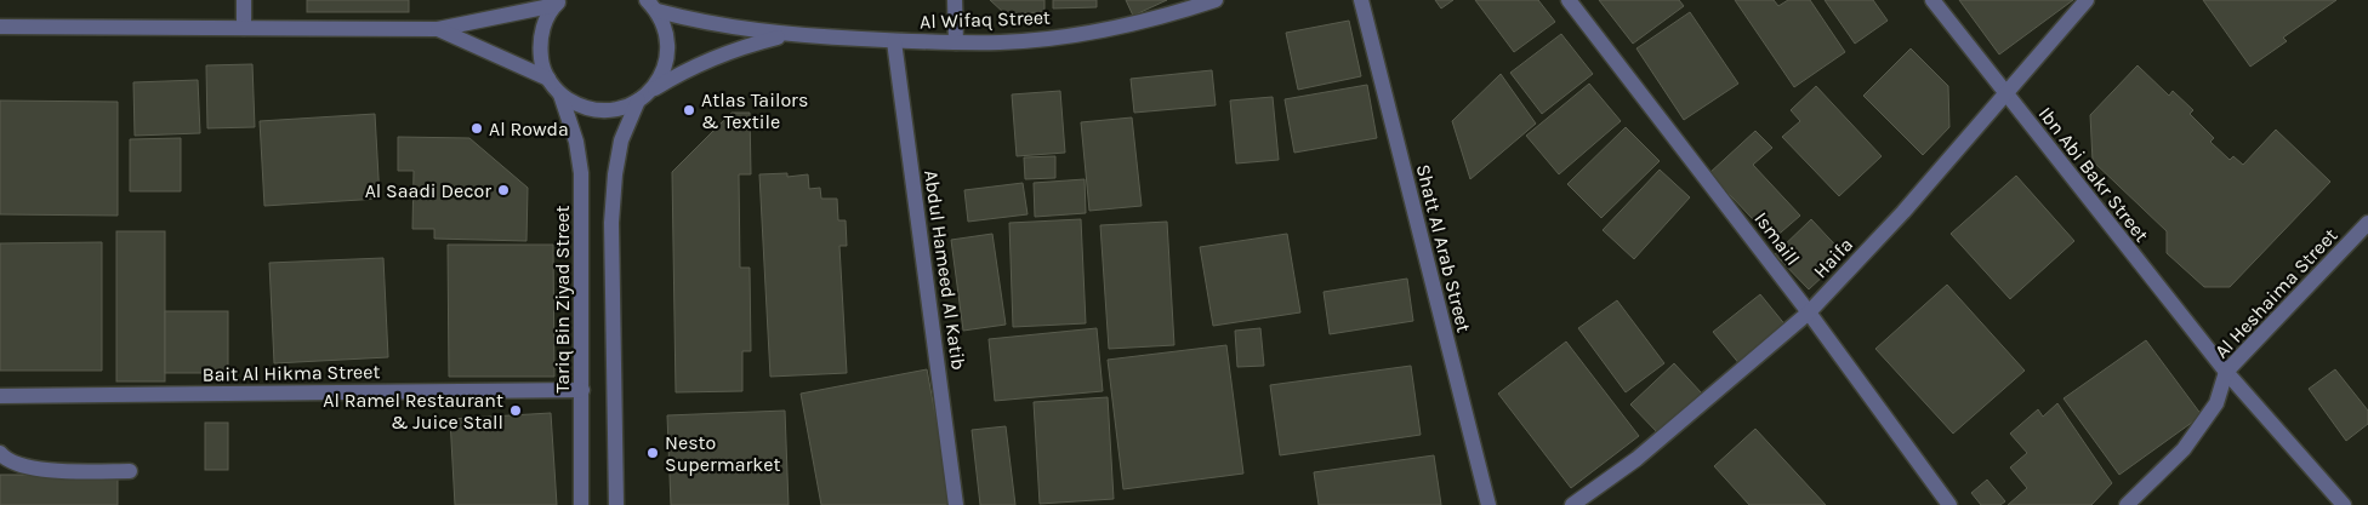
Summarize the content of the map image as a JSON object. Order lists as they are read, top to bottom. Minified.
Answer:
{"streets":{"street":["Al Wifaq Street","Ibn Abi Bakr Street","Ismaill","Shatt Al Arab Street","Haifa","Abdul Hameed Al Katib","Al Heshaima Street","Tariq Bin Ziyad Street","Bait Al Hikma Street"]},"crossings":[["Al Wifaq Street","Abdul Hameed Al Katib"],["Al Wifaq Street","Tariq Bin Ziyad Street"],["Ibn Abi Bakr Street","Haifa"],["Ibn Abi Bakr Street","Al Heshaima Street"],["Ismaill","Haifa"],["Tariq Bin Ziyad Street","Bait Al Hikma Street"]],"places":["Atlas Tailors & Textile","Al Rowda","Al Saadi Decor","Al Ramel Restaurant & Juice Stall","Nesto Supermarket"]}
